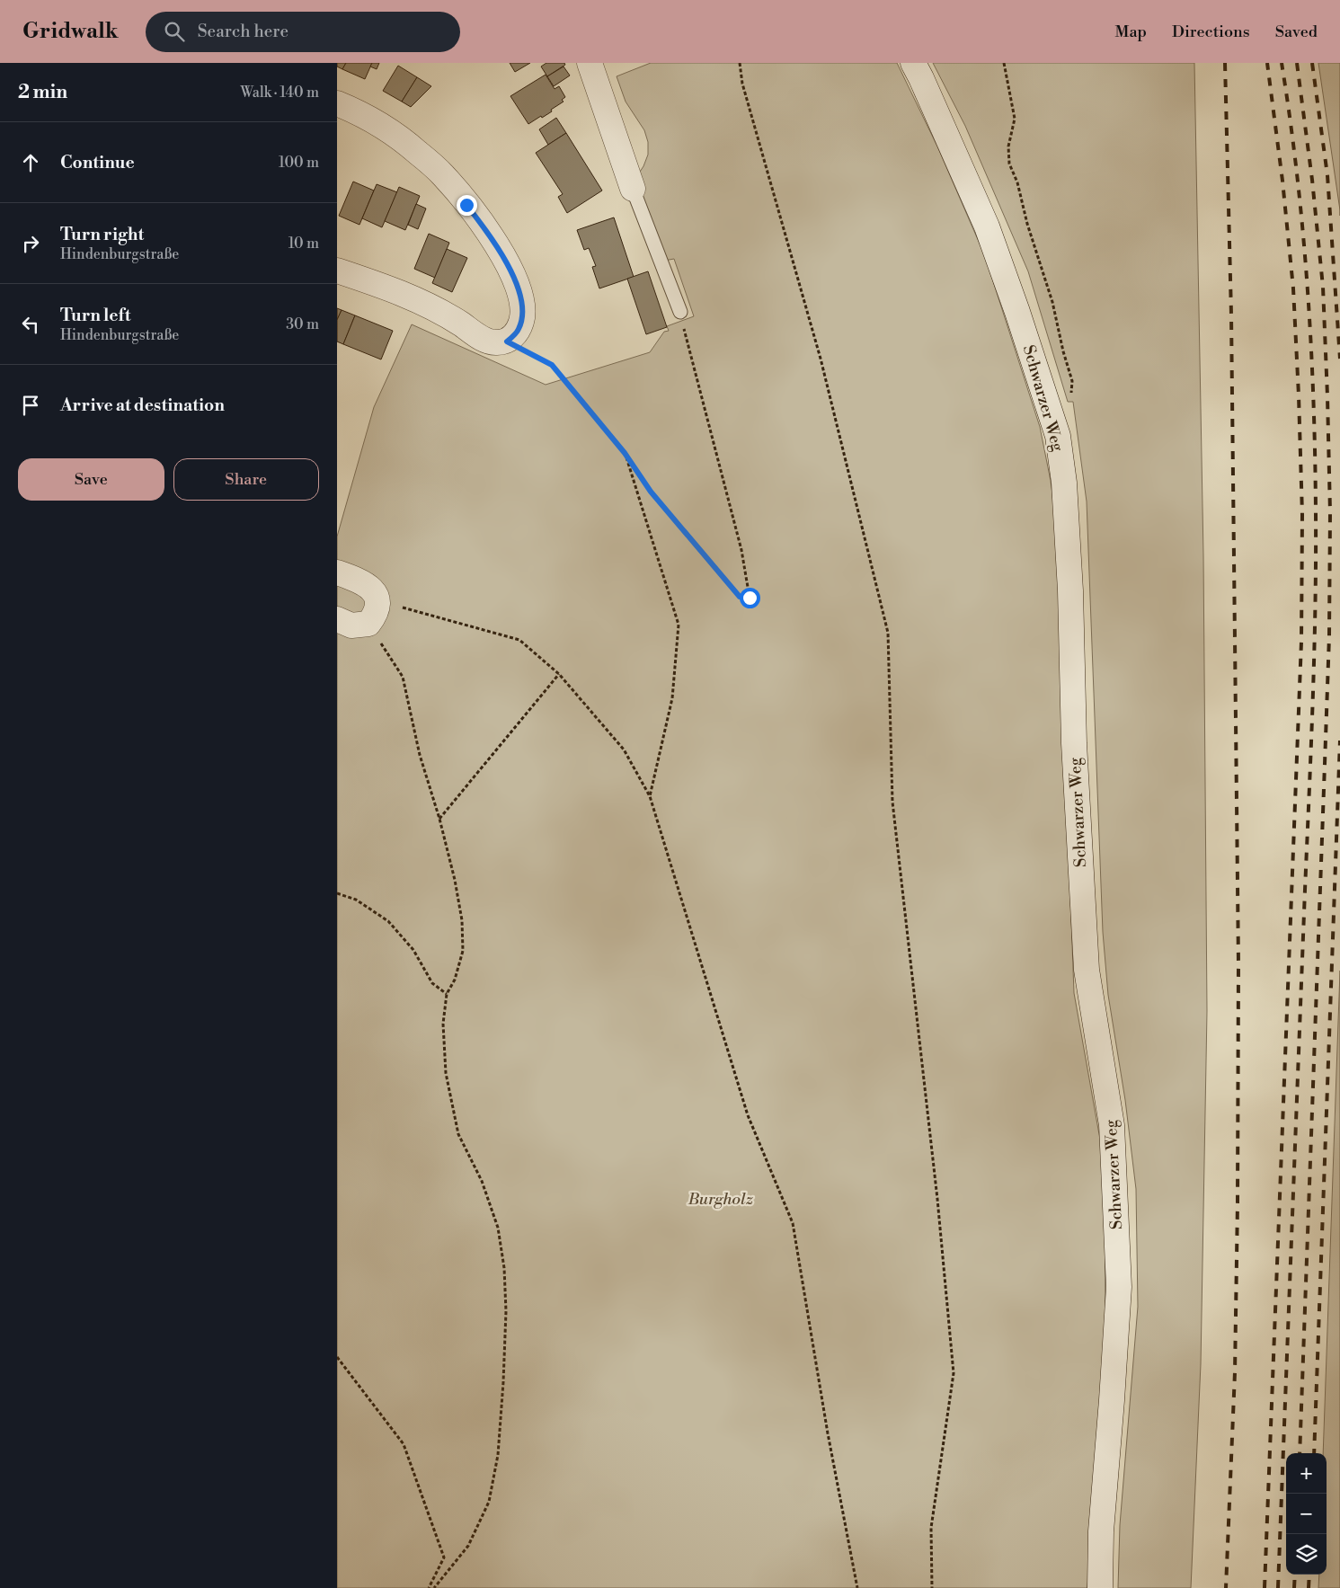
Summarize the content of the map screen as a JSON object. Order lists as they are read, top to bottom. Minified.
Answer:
{"streets":{"street":["Schwarzer Weg"]},"parks":["Burgholz"],"page":{"header":"Gridwalk","search":"Search here","nav":["Map","Directions","Saved"],"heading":["2 min","Walk · 140 m"],"list":[["Continue","100 m"],["Turn right","Hindenburgstraße","10 m"],["Turn left","Hindenburgstraße","30 m"],"Arrive at destination"],"buttons":["Save","Share"],"map_buttons":["+","−"]}}
